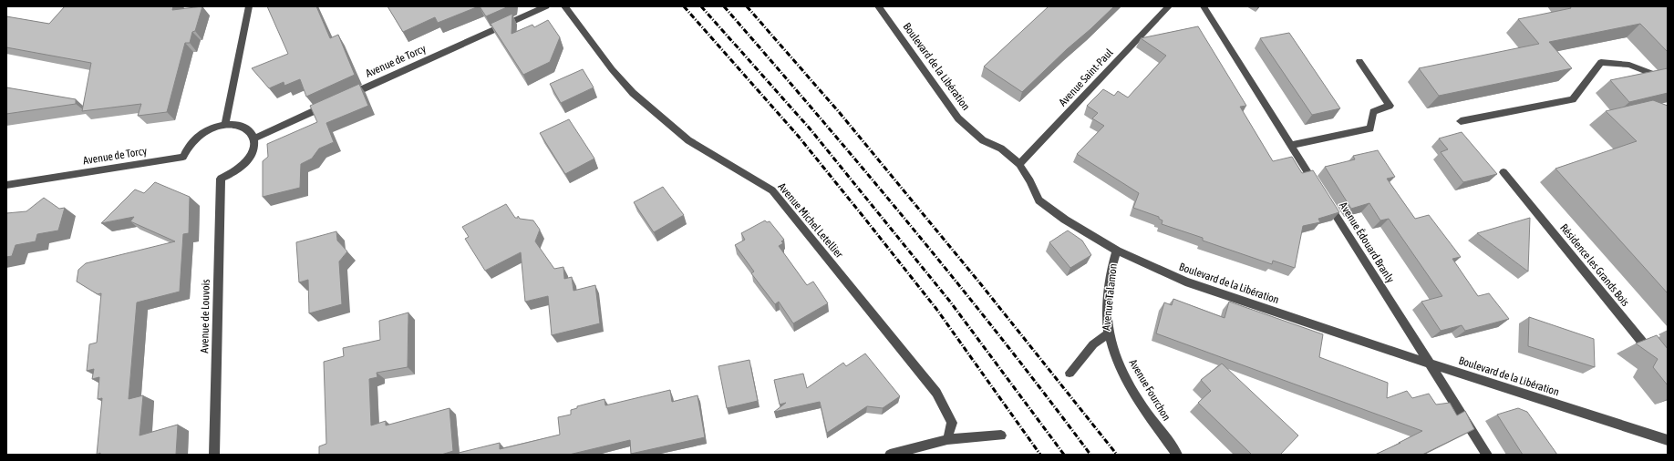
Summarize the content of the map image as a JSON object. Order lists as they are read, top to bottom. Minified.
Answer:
{"streets":{"street":["Avenue de Torcy","Boulevard de la Libération","Avenue Saint-Paul","Avenue Michel Letellier","Avenue Édouard Branly","Résidence les Grands Bois","Avenue Talamon","Avenue de Louvois","Avenue Fourchon"]},"crossings":[["Avenue de Torcy","Avenue de Louvois"],["Boulevard de la Libération","Avenue Saint-Paul"],["Boulevard de la Libération","Avenue Édouard Branly"],["Boulevard de la Libération","Avenue Talamon"],["Avenue Talamon","Avenue Fourchon"]]}
